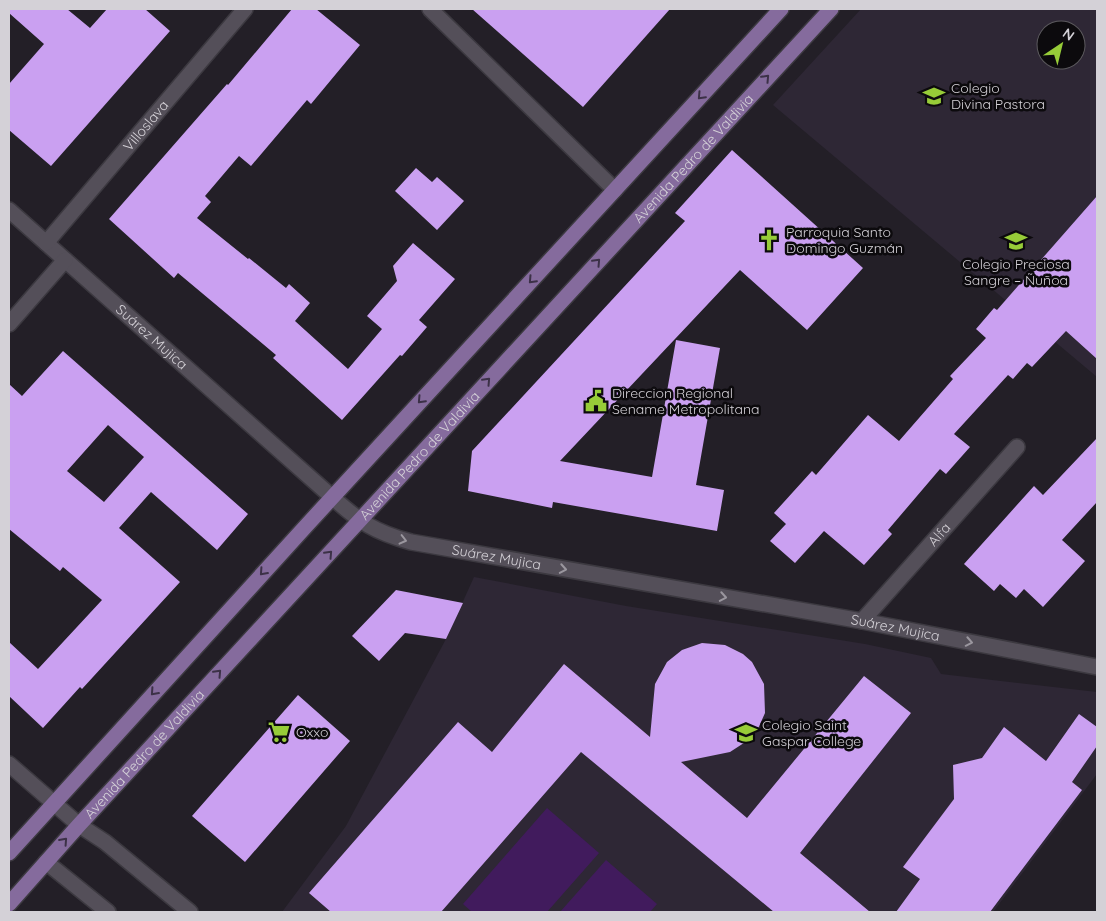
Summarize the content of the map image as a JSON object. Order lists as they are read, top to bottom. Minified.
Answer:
{"streets":{"main road":["Avenida Pedro de Valdivia"],"street":["Villoslava","Suárez Mujica","Alfa"]},"crossings":[["Villoslava","Suárez Mujica"],["Avenida Pedro de Valdivia","Suárez Mujica"],["Suárez Mujica","Alfa"]],"one_way":["Suárez Mujica"],"places":{"school or university":["Colegio Divina Pastora","Colegio Preciosa Sangre – Ñuñoa","Colegio Saint Gaspar College"],"church":["Parroquia Santo Domingo Guzmán"],"public building":["Direccion Regional Sename Metropolitana"],"supermarket":["Oxxo"]},"north":"top right"}
